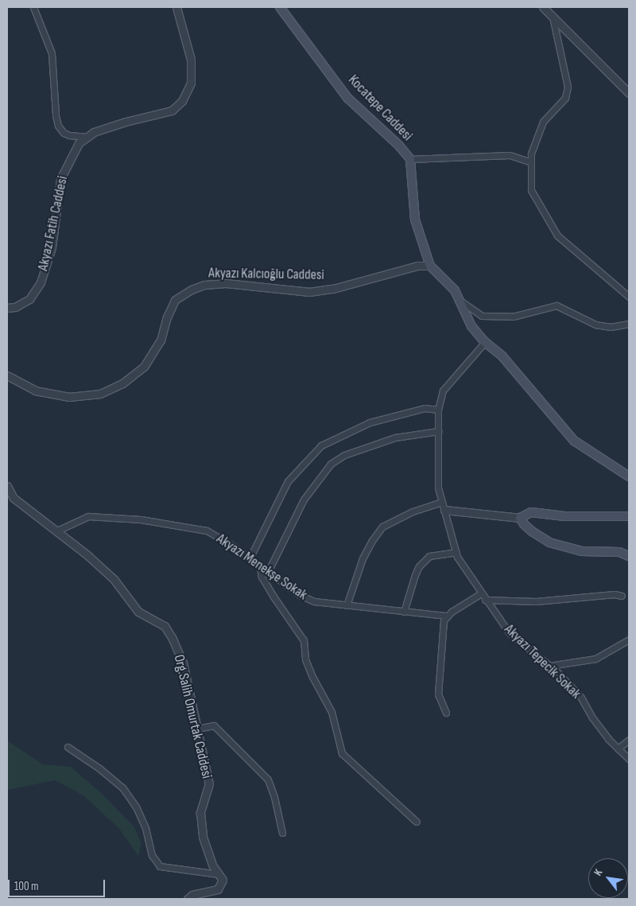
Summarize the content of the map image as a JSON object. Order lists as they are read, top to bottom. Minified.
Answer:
{"streets":{"main road":["Kocatepe Caddesi"],"street":["Akyazı Fatih Caddesi","Akyazı Kalcıoğlu Caddesi","Akyazı Menekşe Sokak","Akyazı Tepecik Sokak","Org.Salih Omurtak Caddesi"]},"crossings":[["Kocatepe Caddesi","Akyazı Kalcıoğlu Caddesi"],["Akyazı Menekşe Sokak","Org.Salih Omurtak Caddesi"]],"scale_bar":"100 m","north":"top left"}
